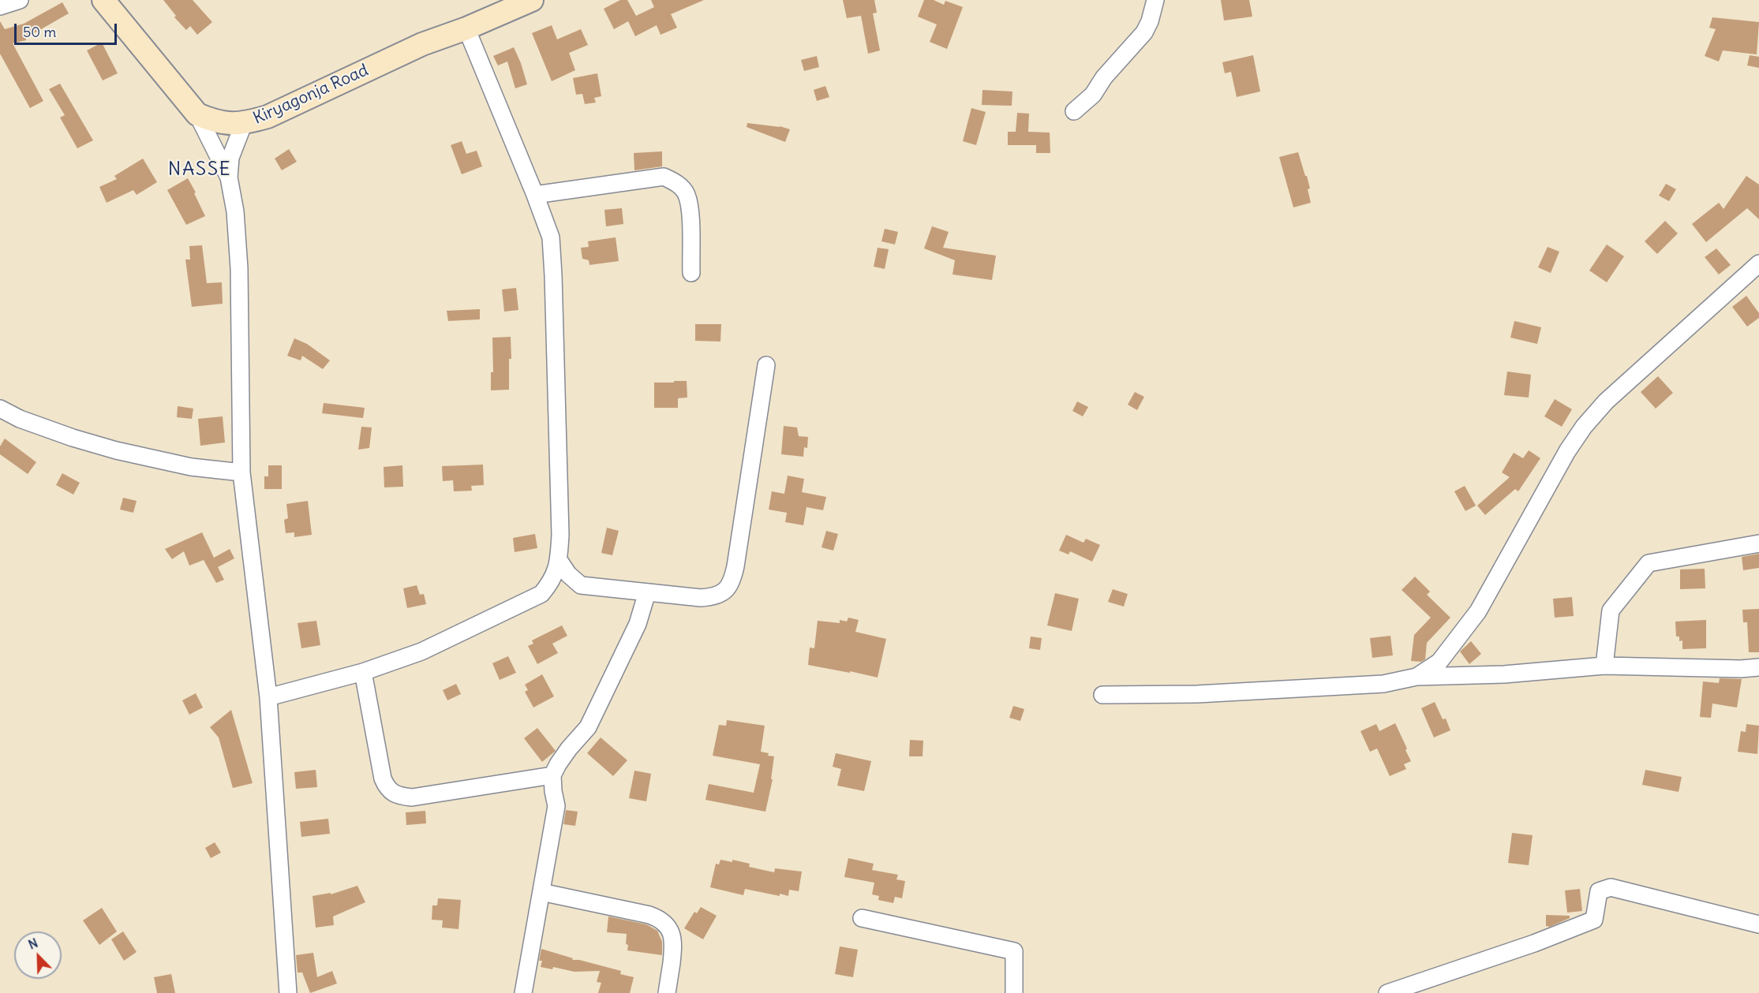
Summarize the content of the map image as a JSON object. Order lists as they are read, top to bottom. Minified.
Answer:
{"streets":{"street":["Kiryagonja Road"]},"districts":["NASSE"],"scale_bar":"50 m","north":"top left"}
